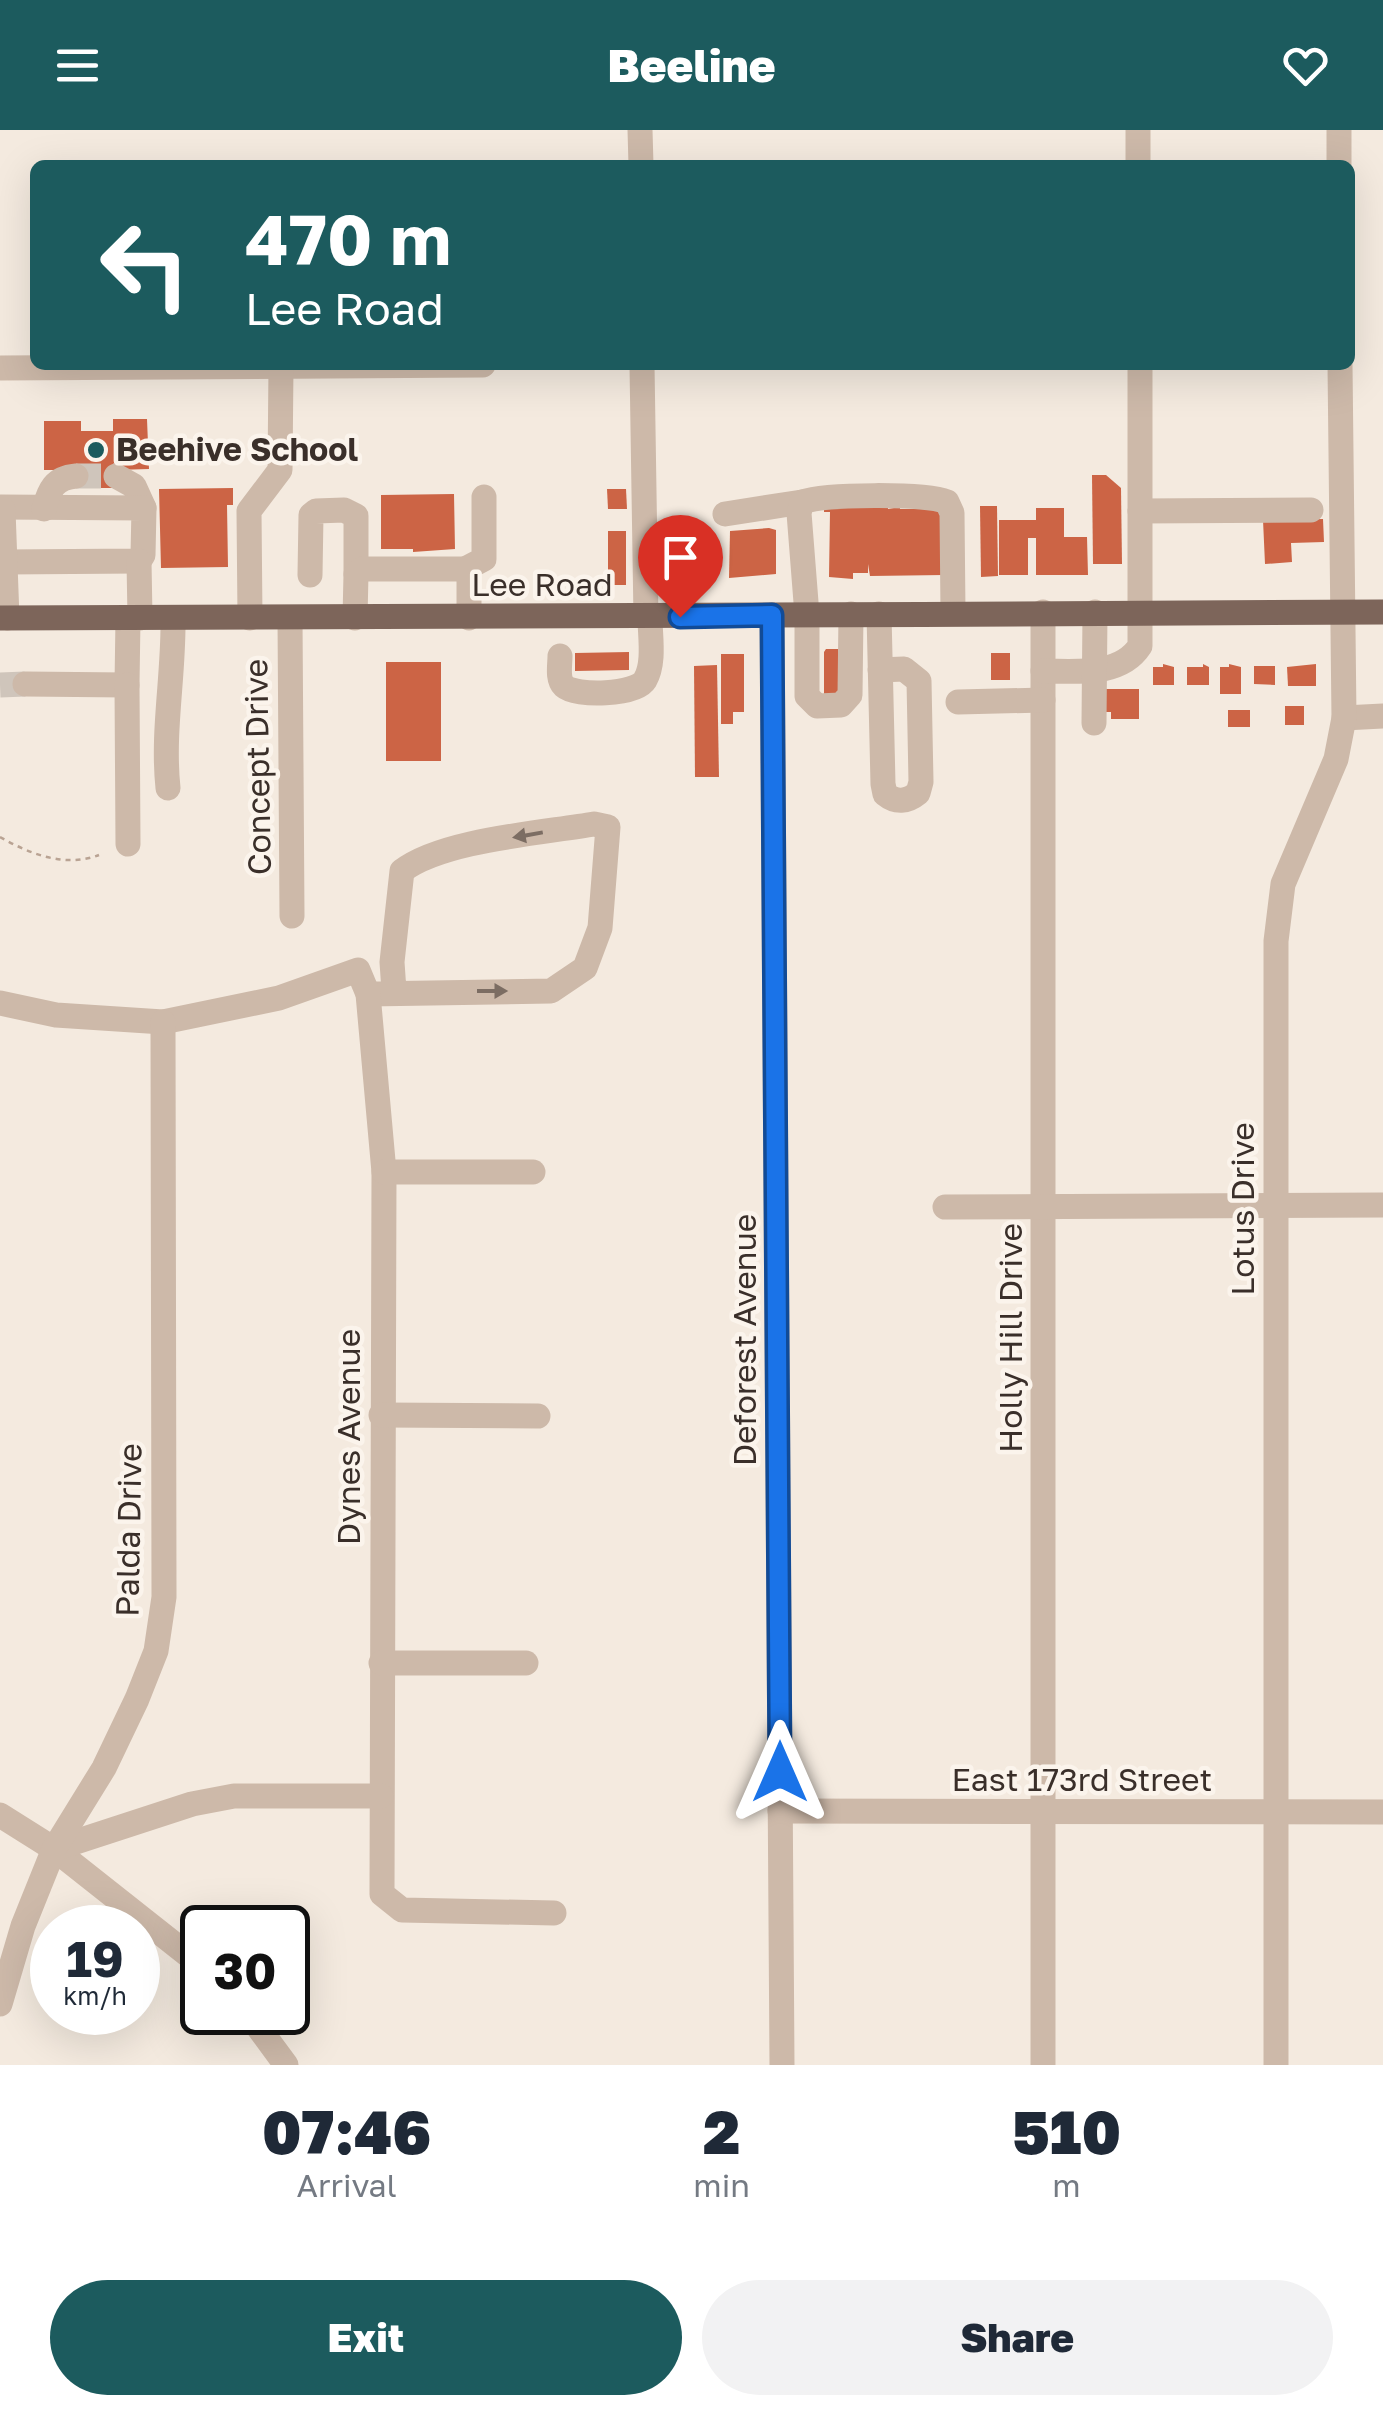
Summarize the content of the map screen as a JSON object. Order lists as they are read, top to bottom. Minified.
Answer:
{"streets":{"main road":["Lee Road"],"street":["Concept Drive","Lotus Drive","Holly Hill Drive","Deforest Avenue","Dynes Avenue","Palda Drive","East 173rd Street"]},"crossings":[["Lee Road","Concept Drive"],["Lee Road","Lotus Drive"],["Lee Road","Holly Hill Drive"],["Lee Road","Deforest Avenue"],["Lotus Drive","East 173rd Street"],["Holly Hill Drive","East 173rd Street"],["Deforest Avenue","East 173rd Street"],["Dynes Avenue","Palda Drive"]],"places":["Beehive School"],"page":{"header":"Beeline","turn":["470 m","Lee Road"],"speed":"19 km/h","limit":"30","eta":["07:46","Arrival","2","min","510","m"],"buttons":["Exit","Share"]}}
